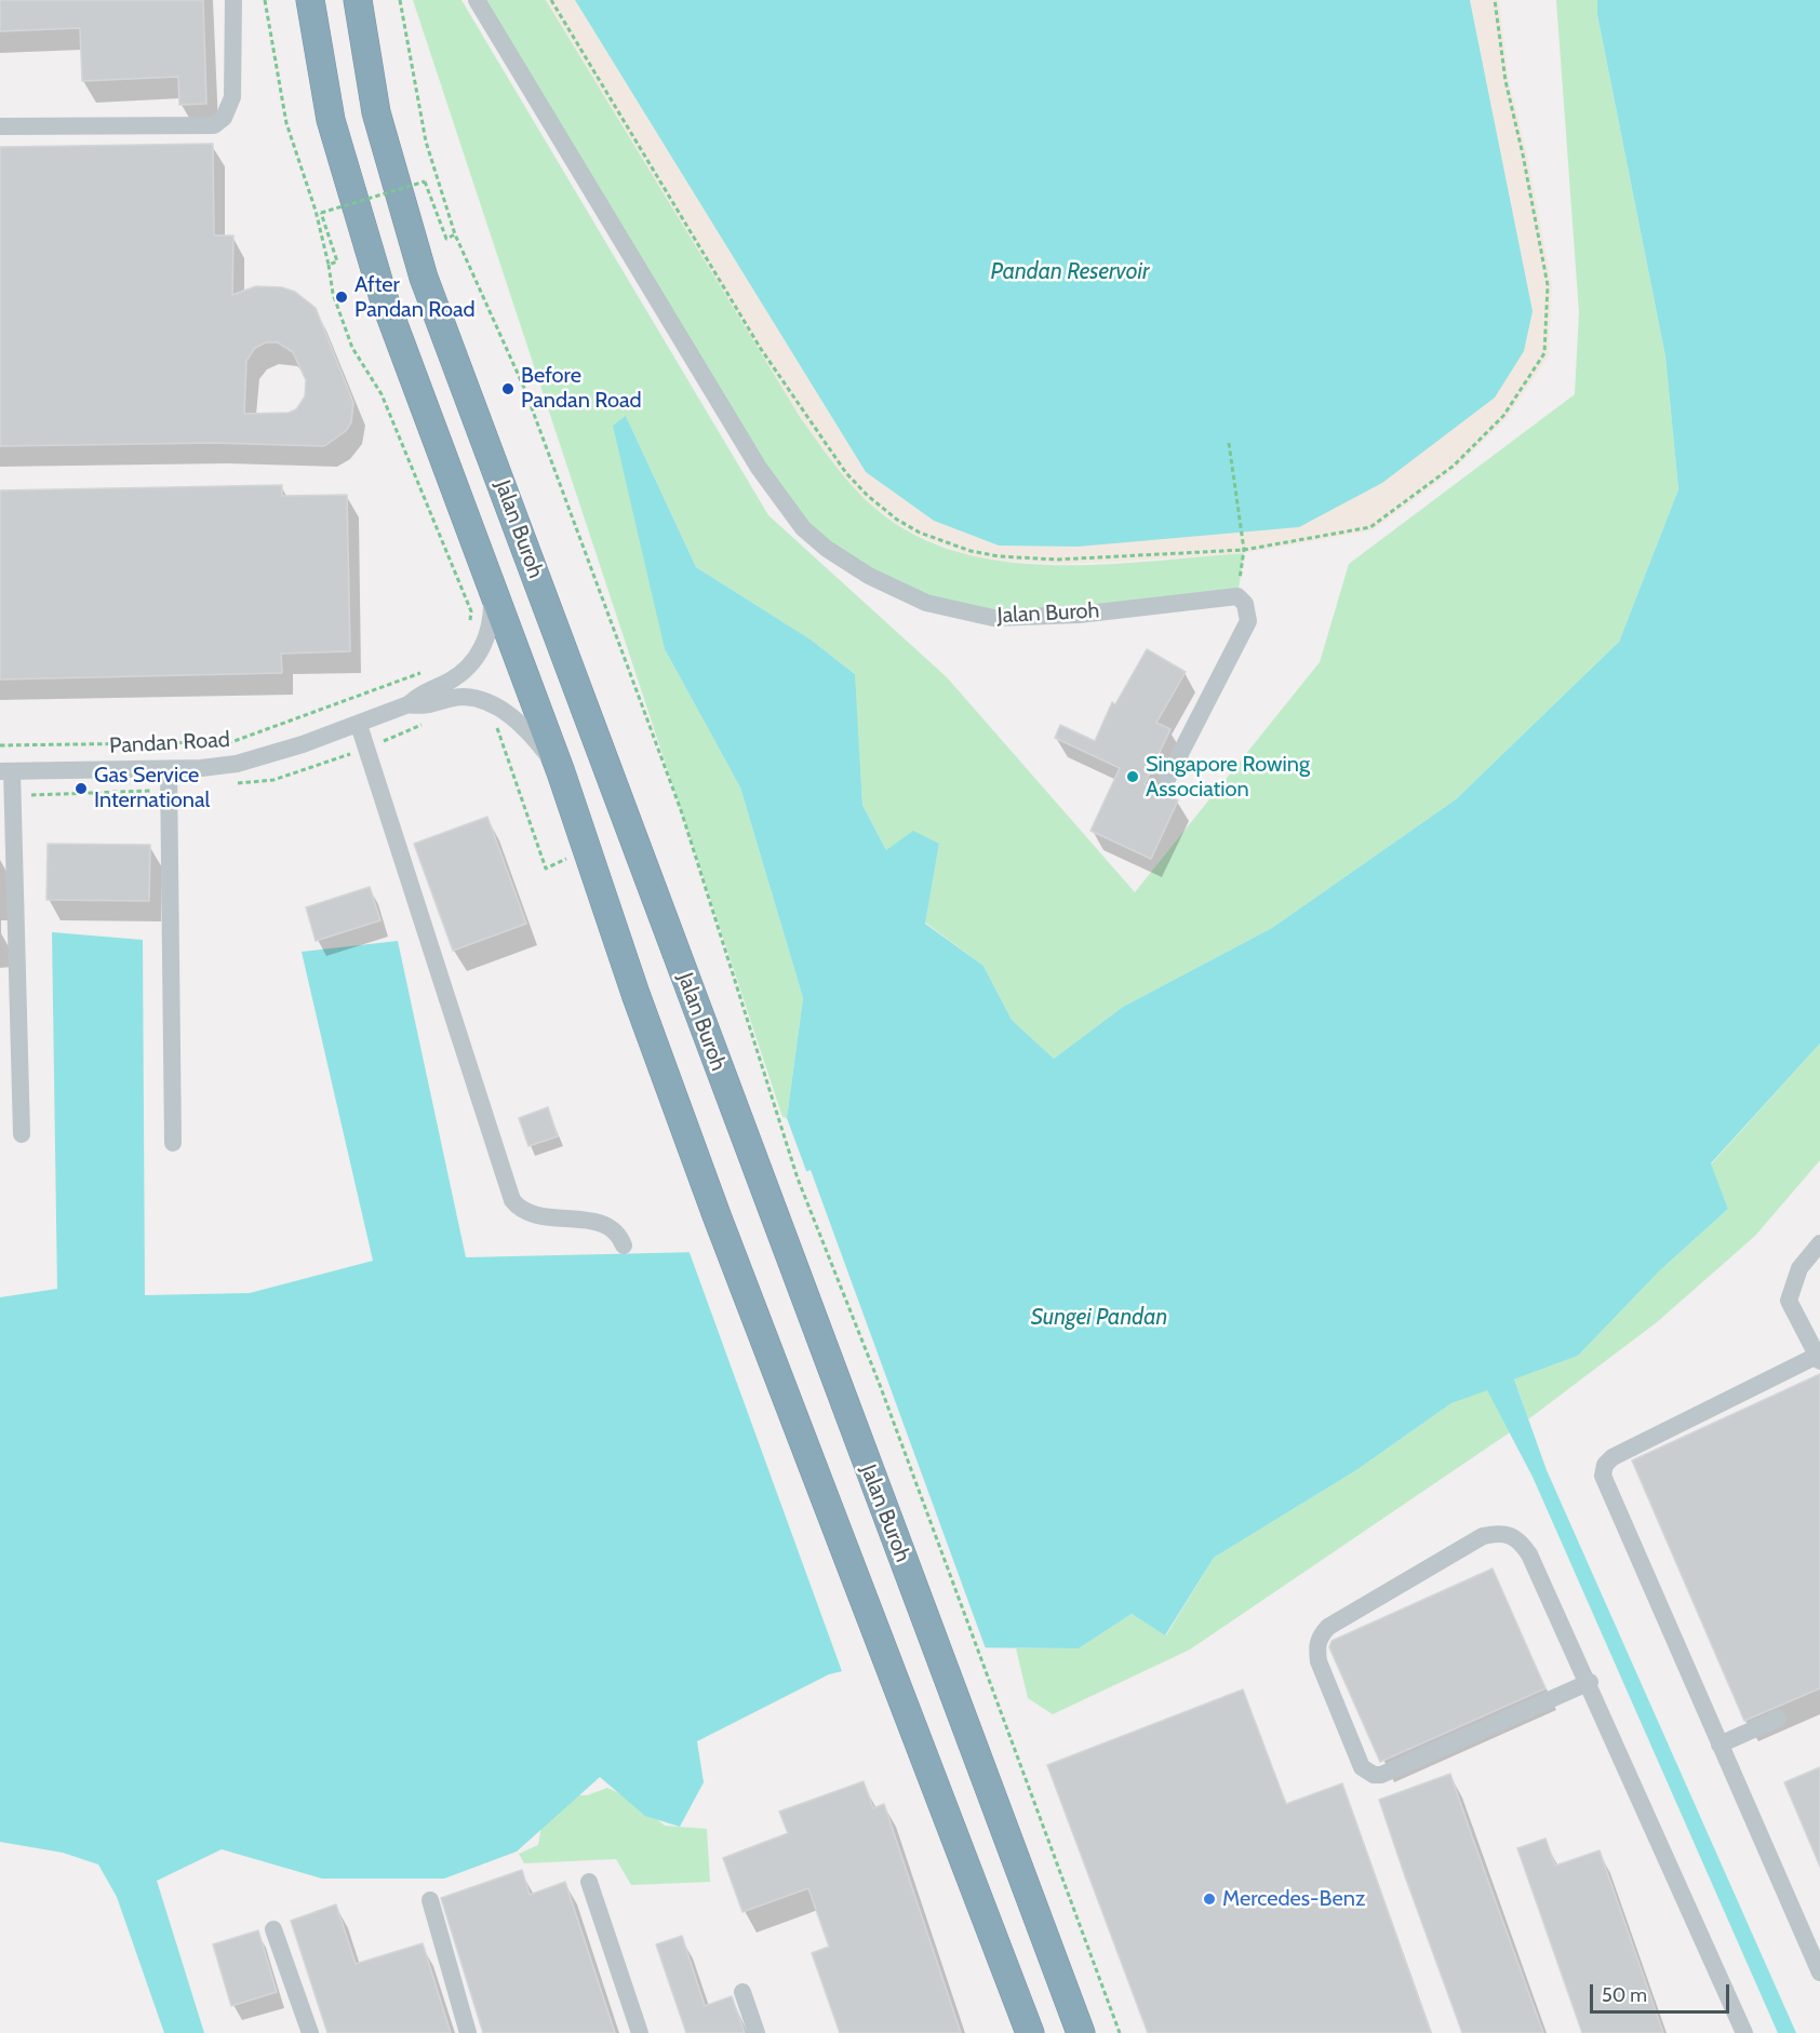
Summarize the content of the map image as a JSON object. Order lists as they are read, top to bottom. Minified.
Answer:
{"streets":{"highway":["Jalan Buroh"],"street":["Pandan Road"]},"water":["Pandan Reservoir","Sungei Pandan"],"places":["After Pandan Road","Before Pandan Road","Singapore Rowing Association","Gas Service International","Mercedes-Benz"],"scale_bar":"50 m"}
